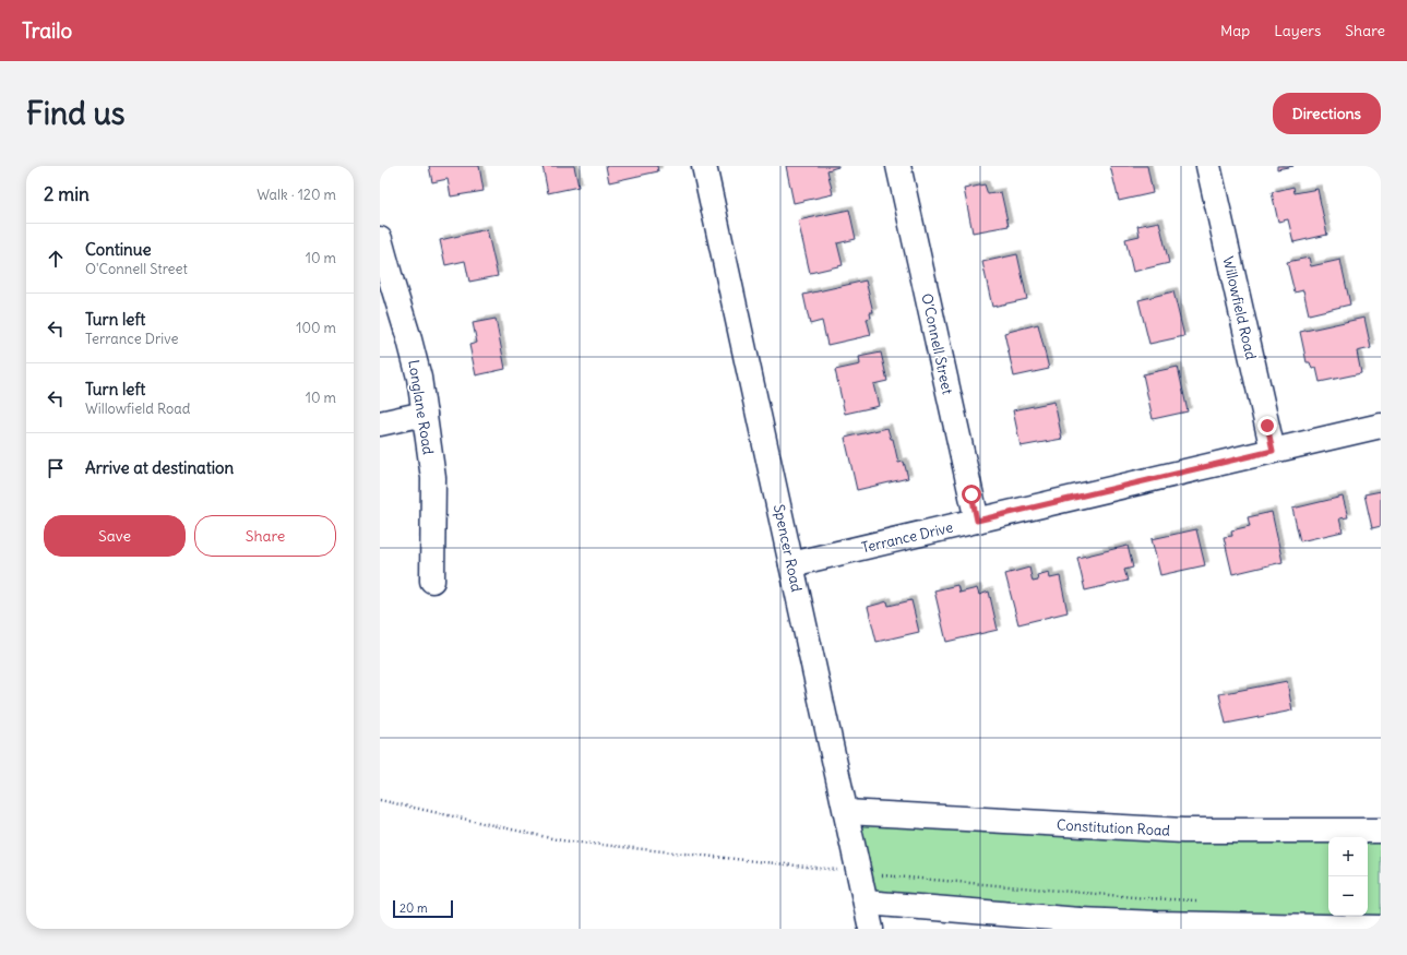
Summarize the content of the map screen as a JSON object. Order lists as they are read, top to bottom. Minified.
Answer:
{"streets":{"street":["Willowfield Road","O'Connell Street","Longlane Road","Terrance Drive","Spencer Road","Constitution Road"]},"crossings":[["Willowfield Road","Terrance Drive"],["O'Connell Street","Terrance Drive"],["Terrance Drive","Spencer Road"],["Spencer Road","Constitution Road"]],"scale_bar":"20 m","page":{"header":"Trailo","nav":["Map","Layers","Share"],"buttons":["Directions",["Save","Share"]],"title":"Find us","heading":["2 min","Walk · 120 m"],"list":[["Continue","O'Connell Street","10 m"],["Turn left","Terrance Drive","100 m"],["Turn left","Willowfield Road","10 m"],"Arrive at destination"],"map_buttons":["+","−"],"scale":"20 m"}}
